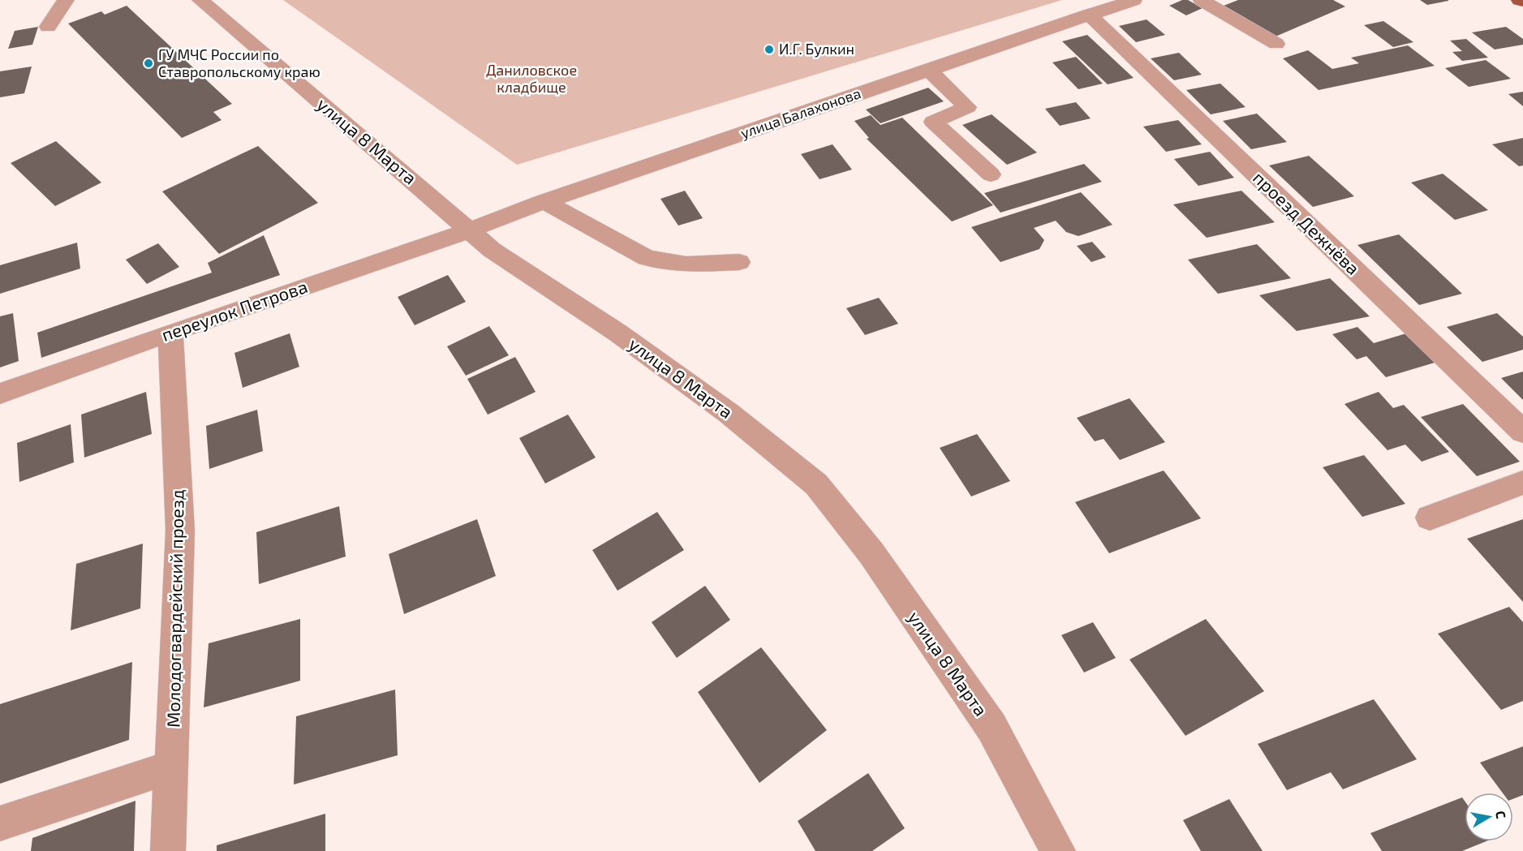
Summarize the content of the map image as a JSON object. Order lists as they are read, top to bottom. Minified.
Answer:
{"streets":{"street":["улица Балахонова","улица 8 Марта","проезд Дежнёва","переулок Петрова","Молодогвардейский проезд"]},"crossings":[["улица Балахонова","улица 8 Марта"],["улица Балахонова","проезд Дежнёва"],["улица Балахонова","переулок Петрова"],["улица 8 Марта","переулок Петрова"],["переулок Петрова","Молодогвардейский проезд"]],"parks":["Даниловское кладбище"],"places":["И.Г. Булкин","ГУ МЧС России по Ставропольскому краю"],"north":"right"}
